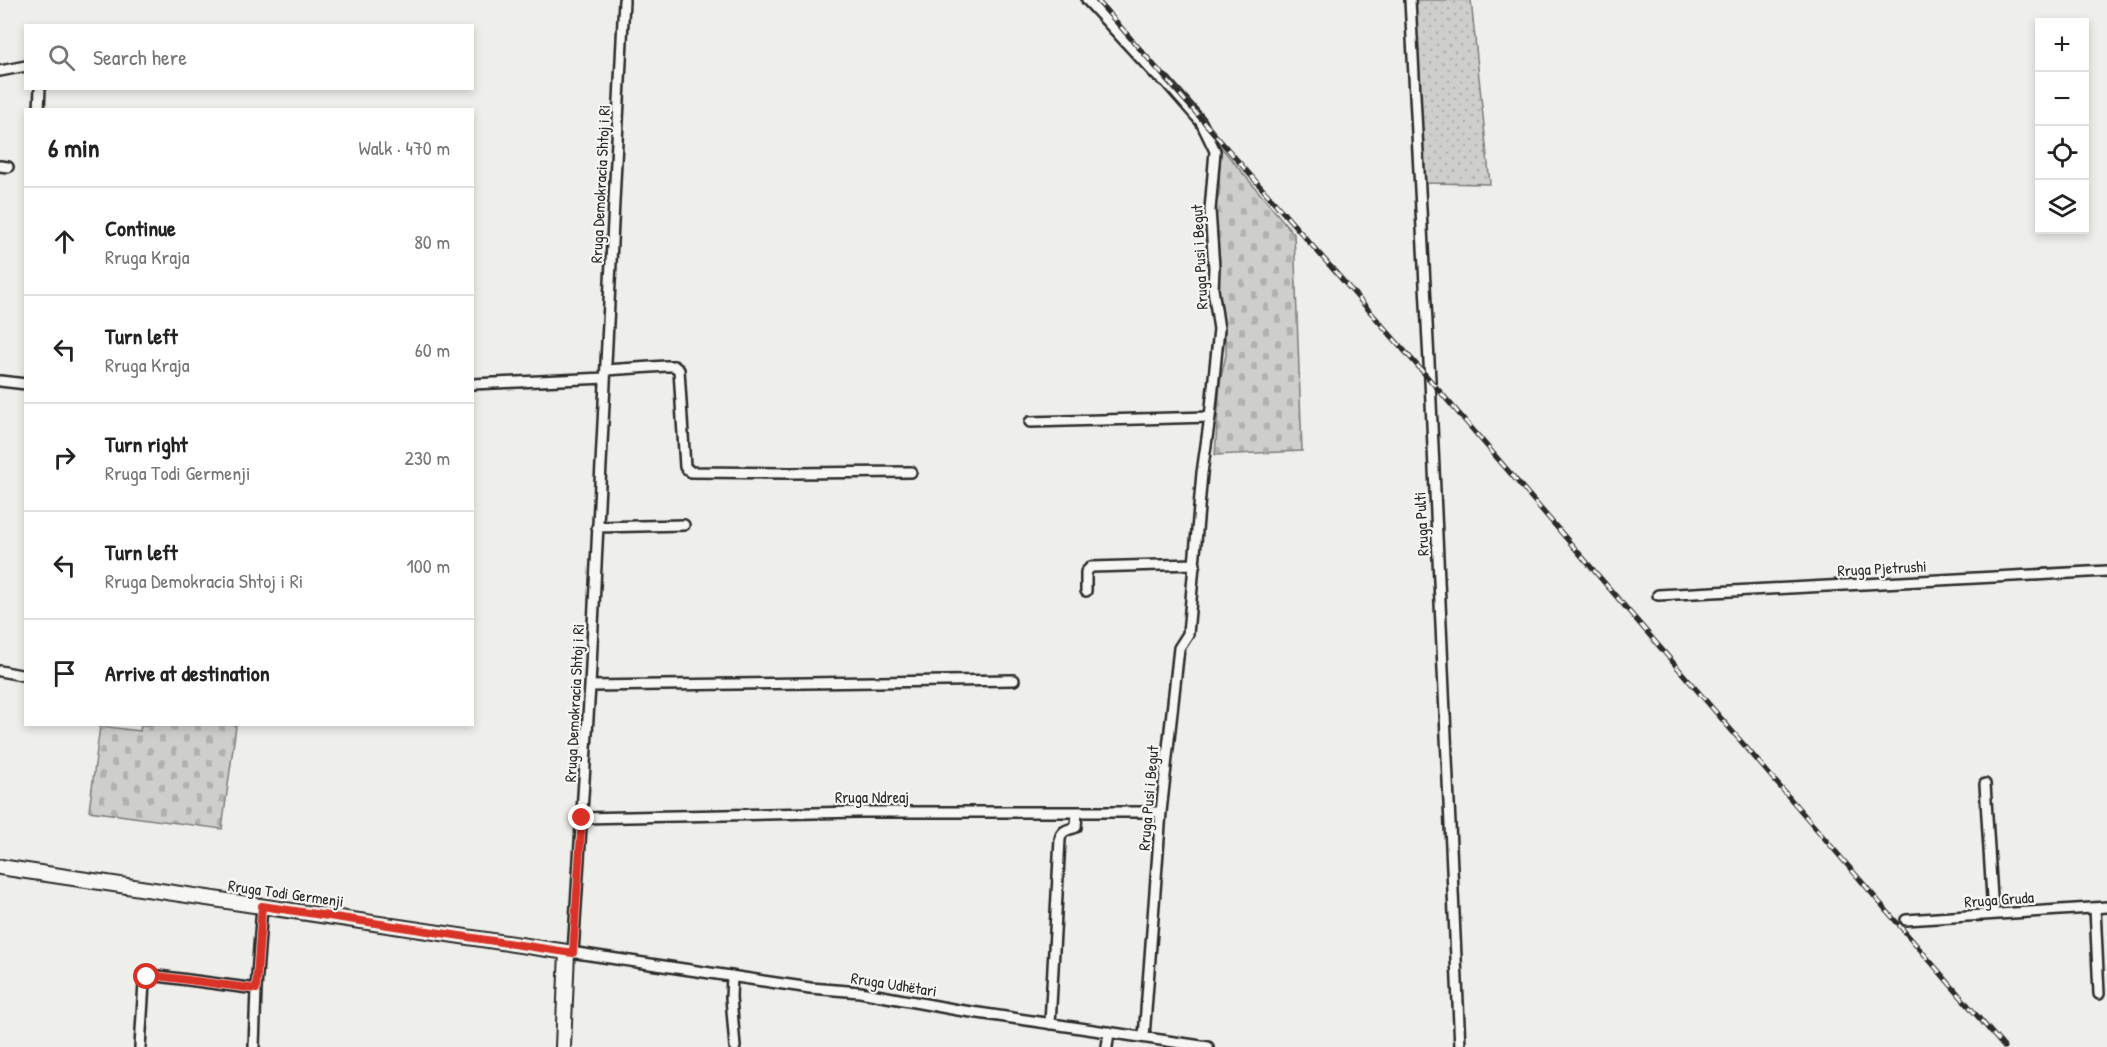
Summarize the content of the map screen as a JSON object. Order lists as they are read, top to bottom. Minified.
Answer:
{"streets":{"street":["Rruga Demokracia Shtoj i Ri","Rruga Pusi i Begut","Rruga Pulti","Rruga Pjetrushi","Rruga Ndreaj","Rruga Todi Germenji","Rruga Gruda","Rruga Udhëtari"]},"crossings":[["Rruga Demokracia Shtoj i Ri","Rruga Ndreaj"],["Rruga Demokracia Shtoj i Ri","Rruga Todi Germenji"],["Rruga Demokracia Shtoj i Ri","Rruga Udhëtari"],["Rruga Pusi i Begut","Rruga Ndreaj"],["Rruga Pusi i Begut","Rruga Udhëtari"],["Rruga Todi Germenji","Rruga Udhëtari"]],"page":{"map_buttons":["+","−"],"search":"Search here","heading":["6 min","Walk · 470 m"],"list":[["Continue","Rruga Kraja","80 m"],["Turn left","Rruga Kraja","60 m"],["Turn right","Rruga Todi Germenji","230 m"],["Turn left","Rruga Demokracia Shtoj i Ri","100 m"],"Arrive at destination"]}}
